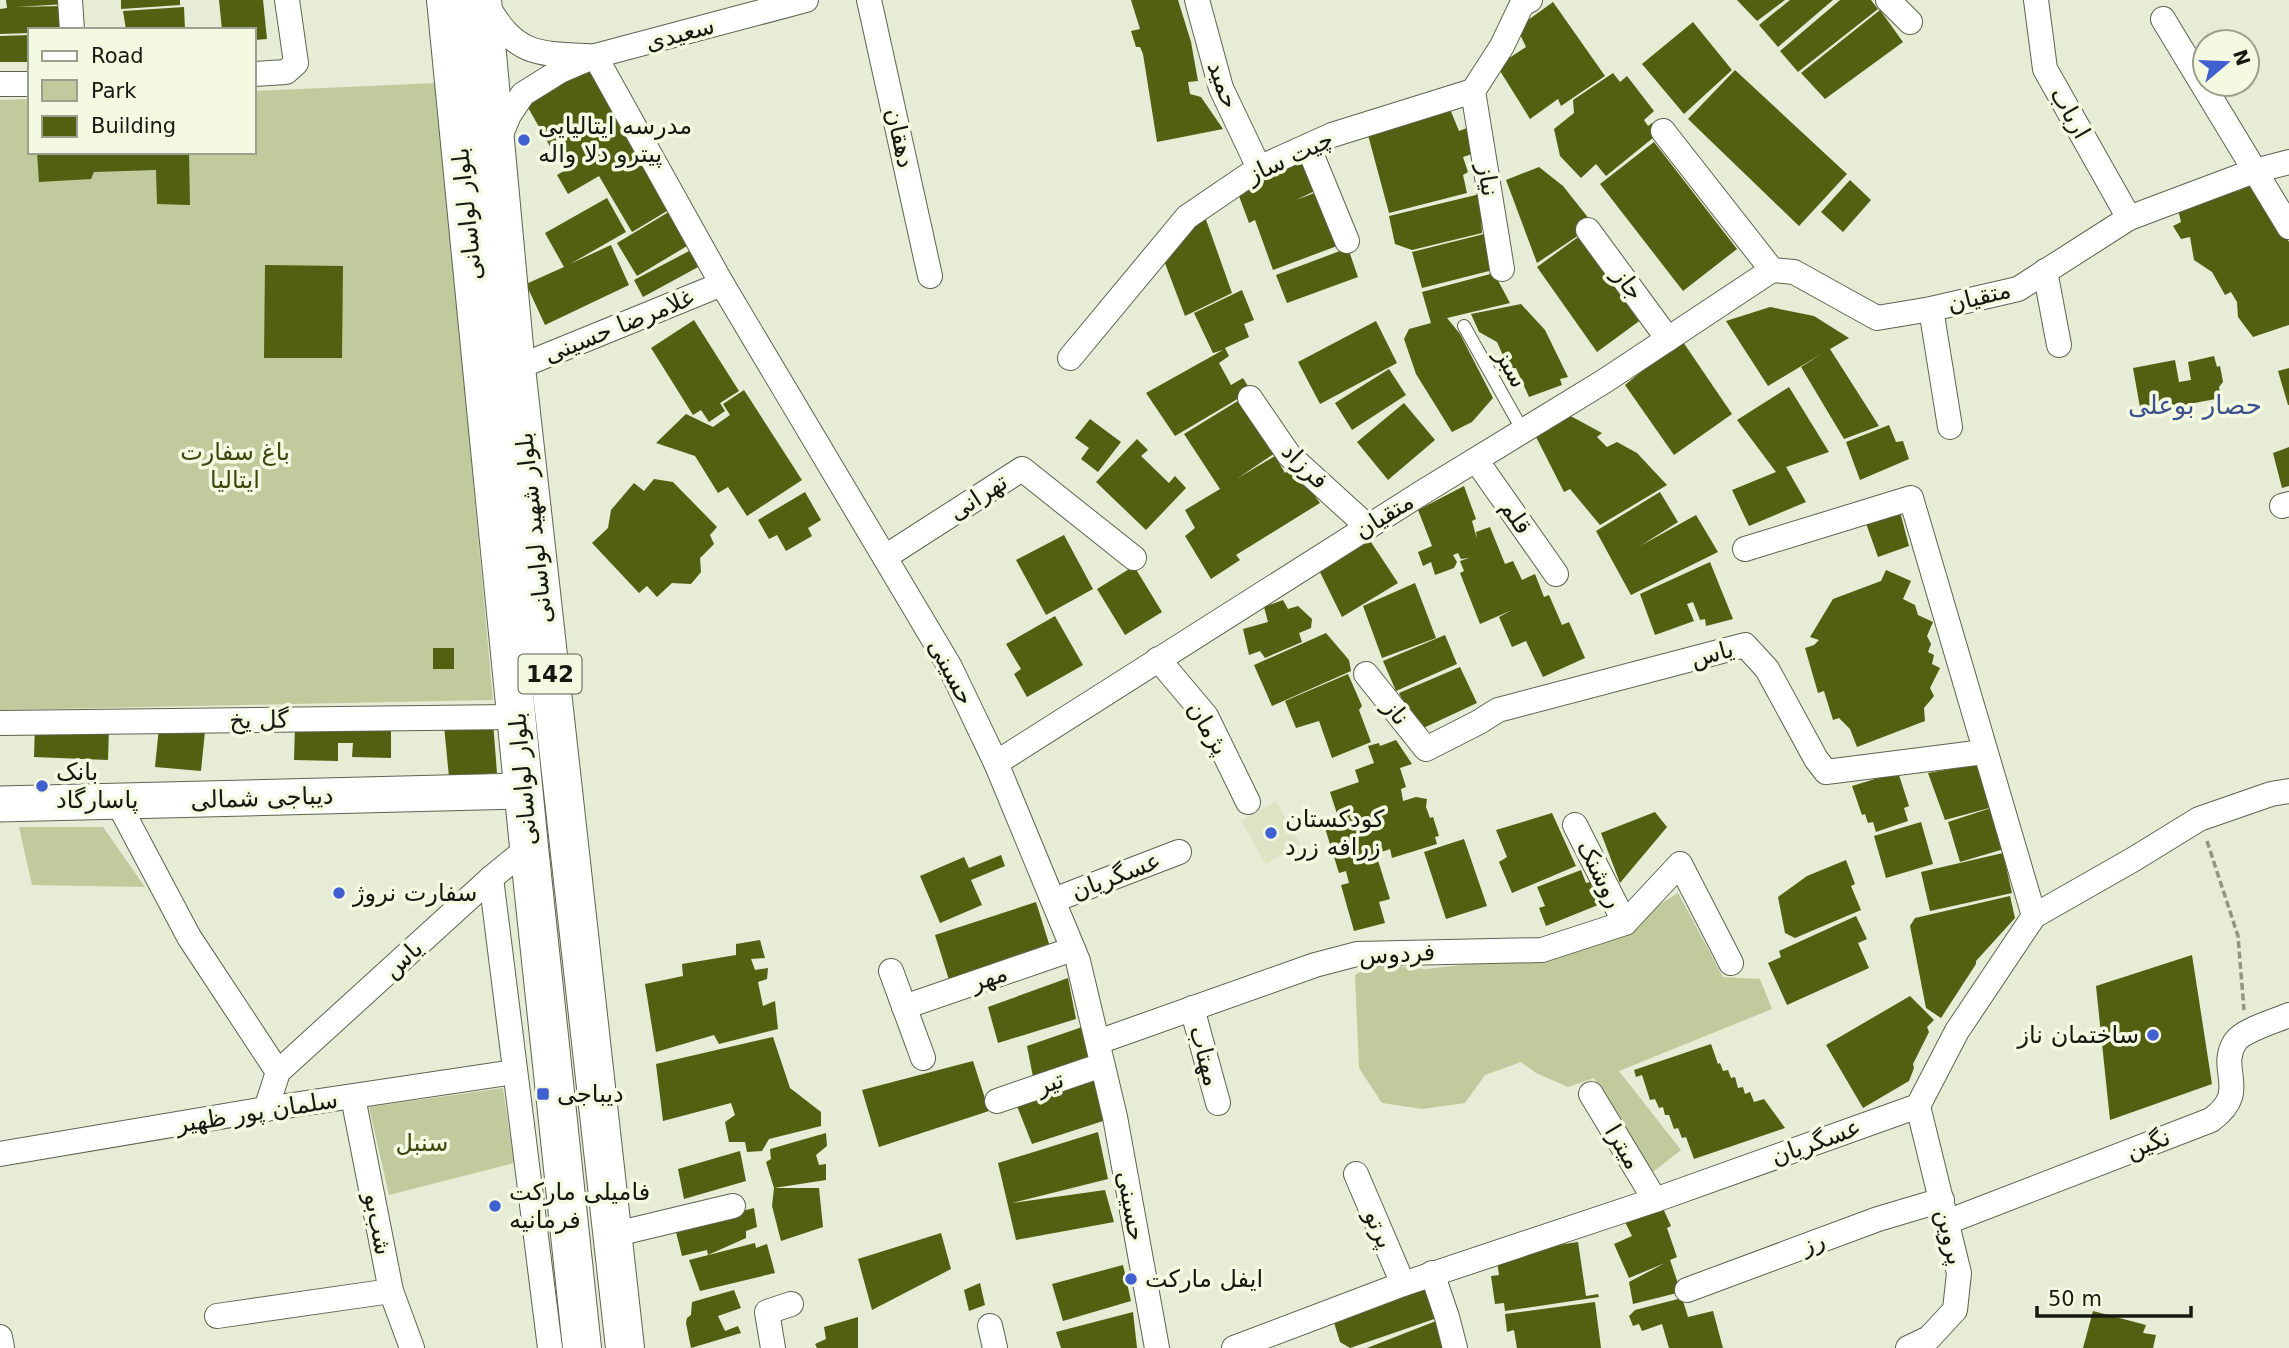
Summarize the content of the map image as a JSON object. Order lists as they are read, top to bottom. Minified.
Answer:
{"streets":{"main road":["بلوار لواسانی","بلوار شهید لواسانی","142","دیباجی شمالی"],"street":["سعیدی","حمید","ارباب","دهقان","چیت ساز","نیاز","جاز","متقیان","غلامرضا حسینی","فرزاد","تهرانی","قلم","یاس","حسینی","ناز","گل یخ","پژمان","روشنک","عسگریان","فردوس","مهر","مهتاب","تیر","سلمان پور ظهیر","نگین","میترا","شب‌بو","پرتو","پروین","رز"],"lane":["سبز"]},"crossings":[["سعیدی","بلوار شهید لواسانی"],["سعیدی","حسینی"],["حمید","چیت ساز"],["ارباب","متقیان"],["چیت ساز","نیاز"],["بلوار لواسانی","یاس"],["بلوار لواسانی","گل یخ"],["بلوار لواسانی","دیباجی شمالی"],["جاز","متقیان"],["متقیان","سبز"],["متقیان","فرزاد"],["متقیان","قلم"],["متقیان","حسینی"],["متقیان","پژمان"],["غلامرضا حسینی","بلوار شهید لواسانی"],["غلامرضا حسینی","حسینی"],["تهرانی","حسینی"],["یاس","ناز"],["حسینی","عسگریان"],["حسینی","فردوس"],["حسینی","مهر"],["حسینی","تیر"],["روشنک","فردوس"],["عسگریان","میترا"],["عسگریان","پرتو"],["عسگریان","پروین"],["فردوس","مهتاب"],["فردوس","تیر"],["سلمان پور ظهیر","شب‌بو"],["نگین","پروین"],["نگین","رز"],["پروین","رز"]],"districts":["حصار بوعلی"],"parks":["باغ سفارت ایتالیا","سنبل"],"places":{"other":["مدرسه ایتالیایی پیترو دلا واله","بانک پاسارگاد","کودکستان زرافه زرد","سفارت نروژ","ساختمان ناز","فامیلی مارکت فرمانیه","ایفل مارکت"],"transit":["دیباجی"]},"legend":["Road","Park","Building"],"scale_bar":"50 m","north":"right"}
